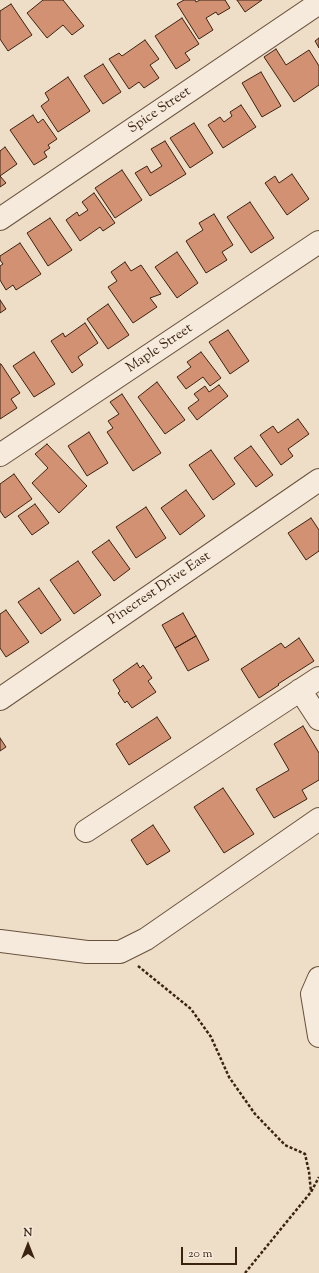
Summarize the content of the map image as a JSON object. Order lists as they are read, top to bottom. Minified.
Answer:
{"streets":{"street":["Spice Street","Maple Street","Pinecrest Drive East"]},"scale_bar":"20 m","north":"top"}
